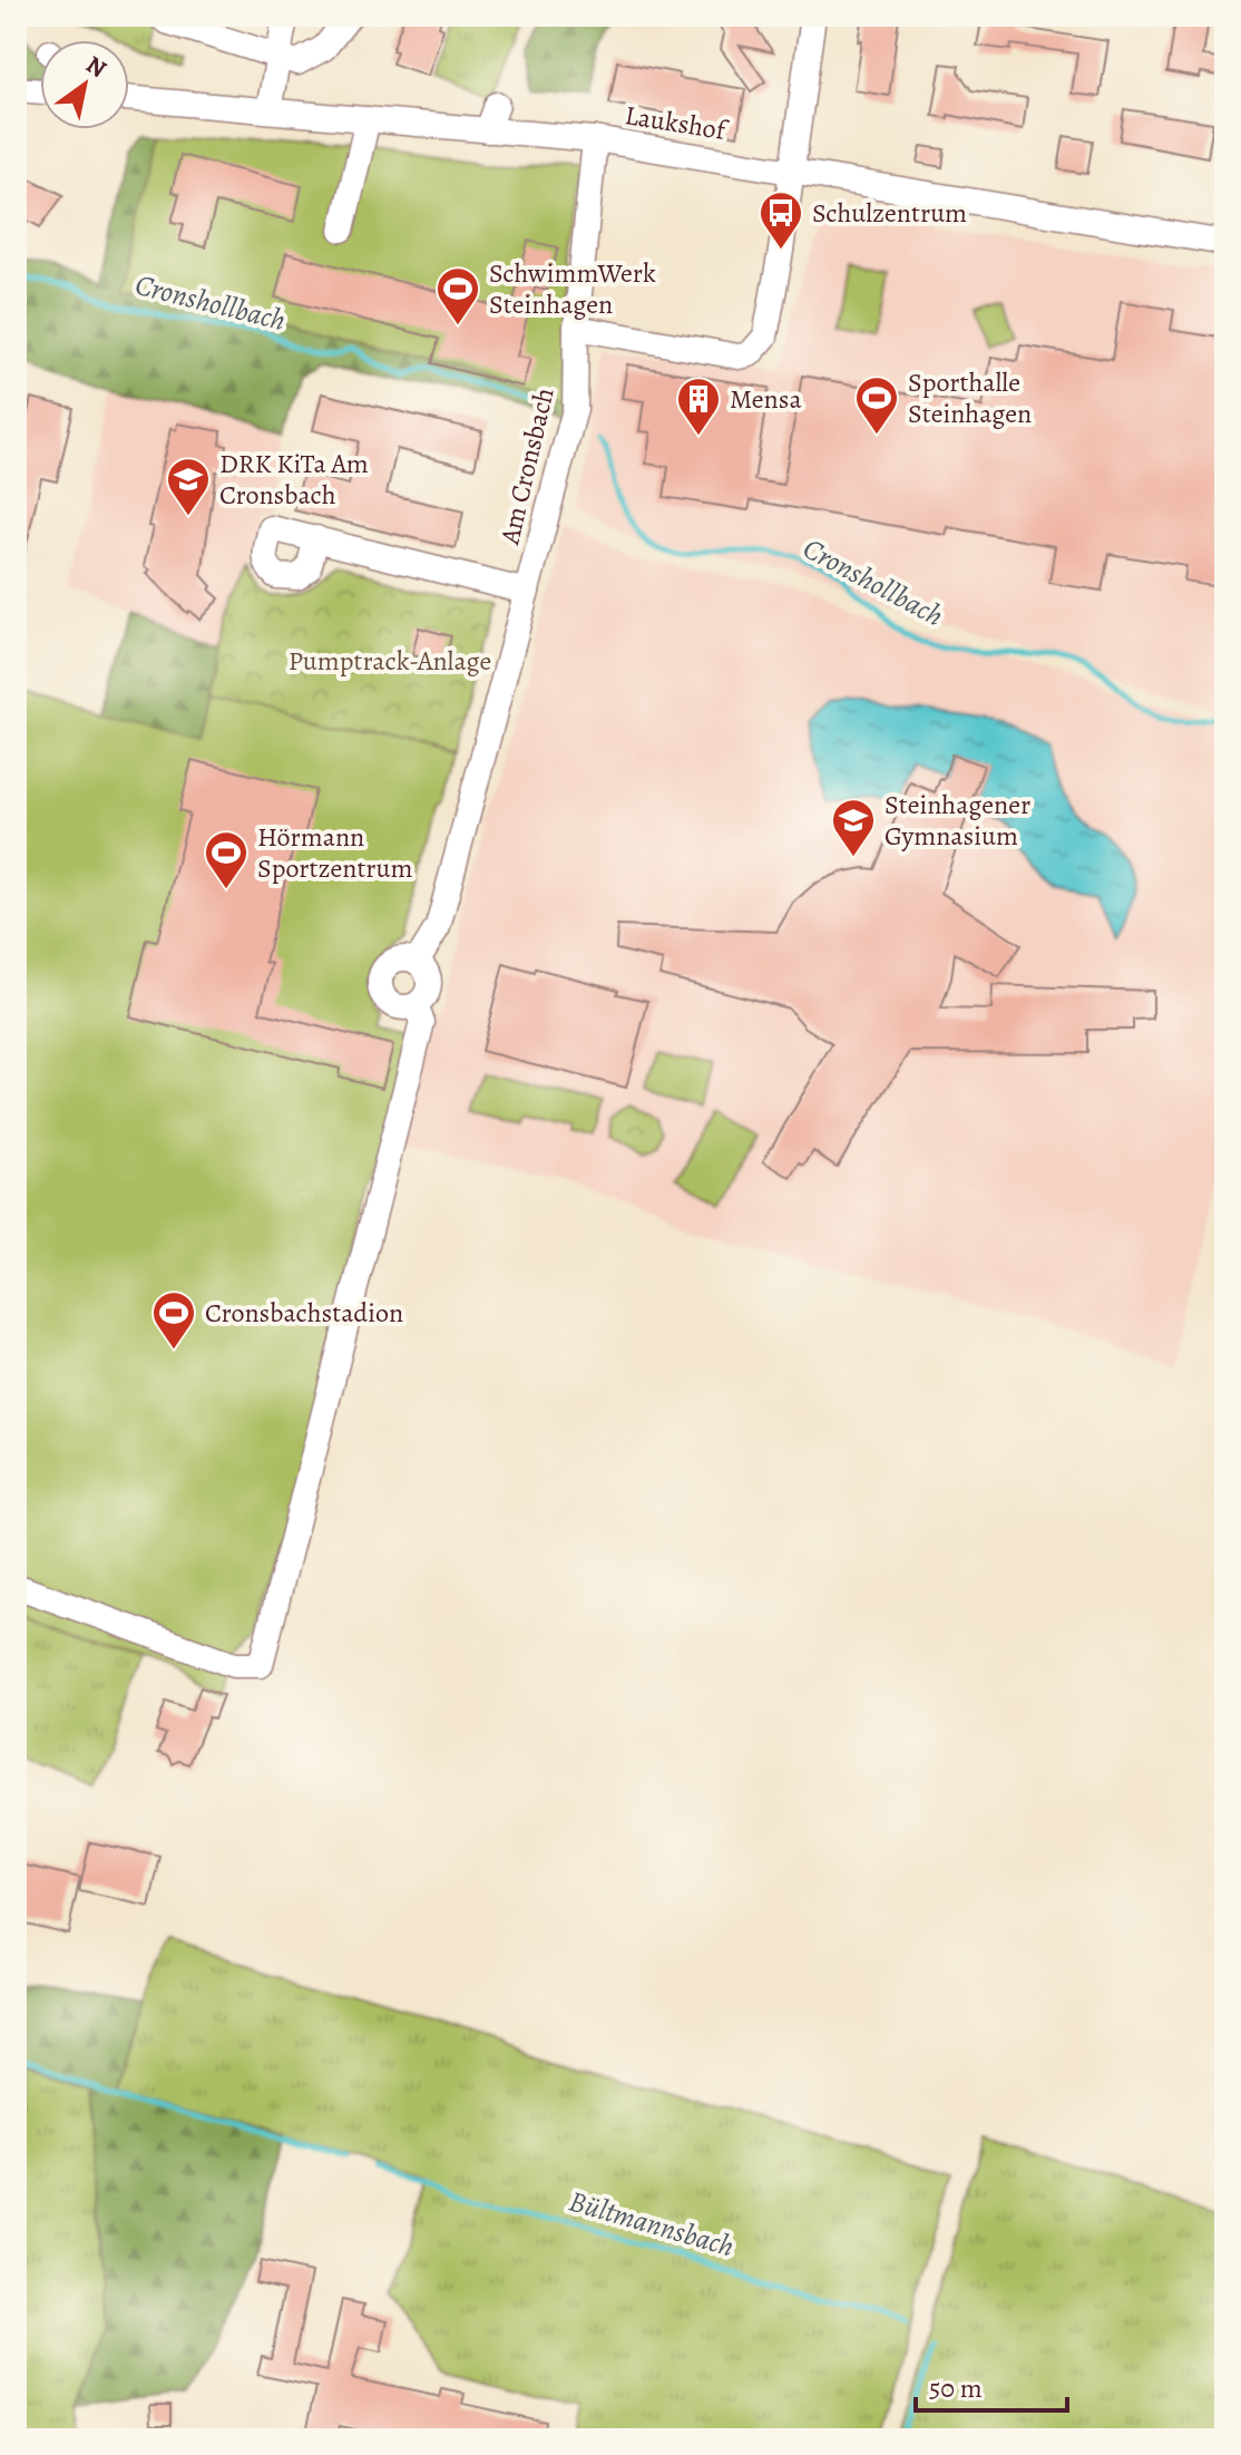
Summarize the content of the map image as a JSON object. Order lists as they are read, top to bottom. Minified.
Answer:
{"streets":{"street":["Laukshof","Am Cronsbach"]},"crossings":[["Laukshof","Am Cronsbach"]],"water":["Cronshollbach","Bültmannsbach"],"parks":["Pumptrack-Anlage"],"places":{"bus stop":["Schulzentrum"],"sports":["SchwimmWerk Steinhagen","Sporthalle Steinhagen","Hörmann Sportzentrum","Cronsbachstadion"],"building":["Mensa"],"school or university":["DRK KiTa Am Cronsbach","Steinhagener Gymnasium"]},"scale_bar":"50 m","north":"top right"}
